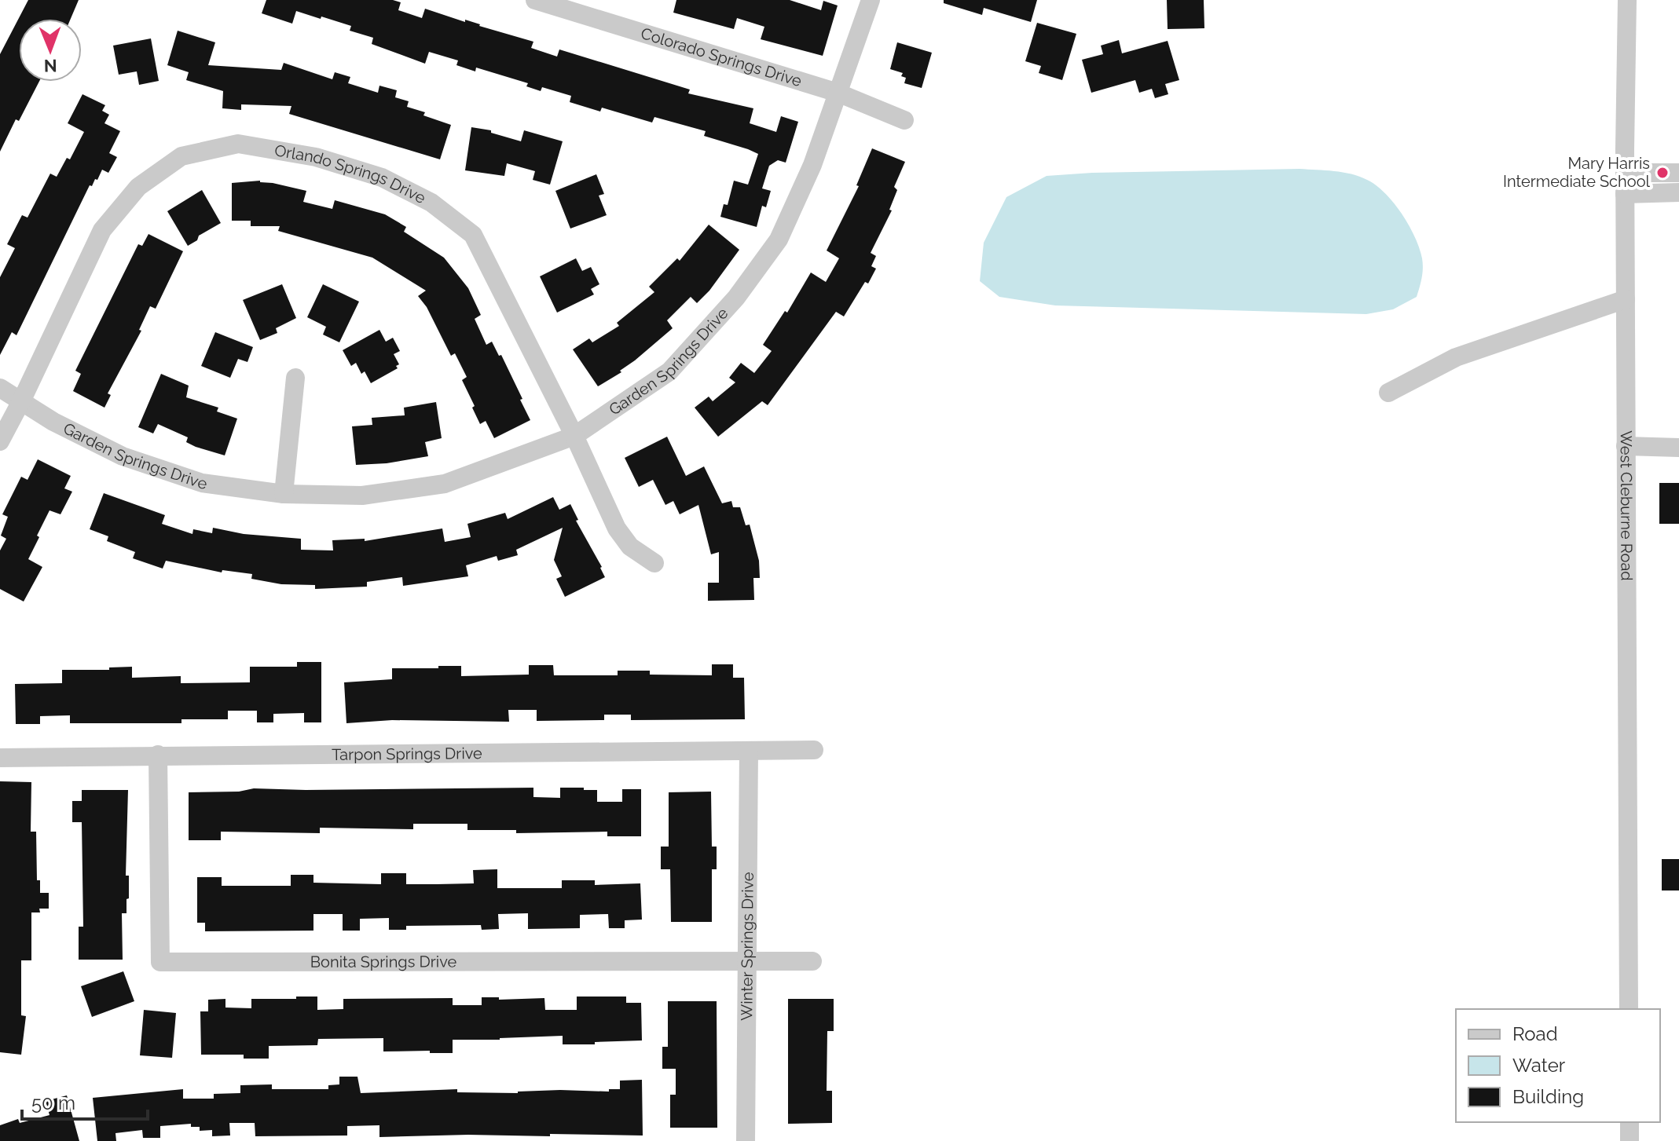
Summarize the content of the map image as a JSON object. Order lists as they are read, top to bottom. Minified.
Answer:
{"streets":{"street":["Colorado Springs Drive","Orlando Springs Drive","Garden Springs Drive","West Cleburne Road","Tarpon Springs Drive","Winter Springs Drive","Bonita Springs Drive"]},"crossings":[["Colorado Springs Drive","Garden Springs Drive"],["Orlando Springs Drive","Garden Springs Drive"],["Tarpon Springs Drive","Winter Springs Drive"],["Tarpon Springs Drive","Bonita Springs Drive"],["Winter Springs Drive","Bonita Springs Drive"]],"places":["Mary Harris Intermediate School"],"legend":["Road","Water","Building"],"scale_bar":"50 m","north":"bottom"}
